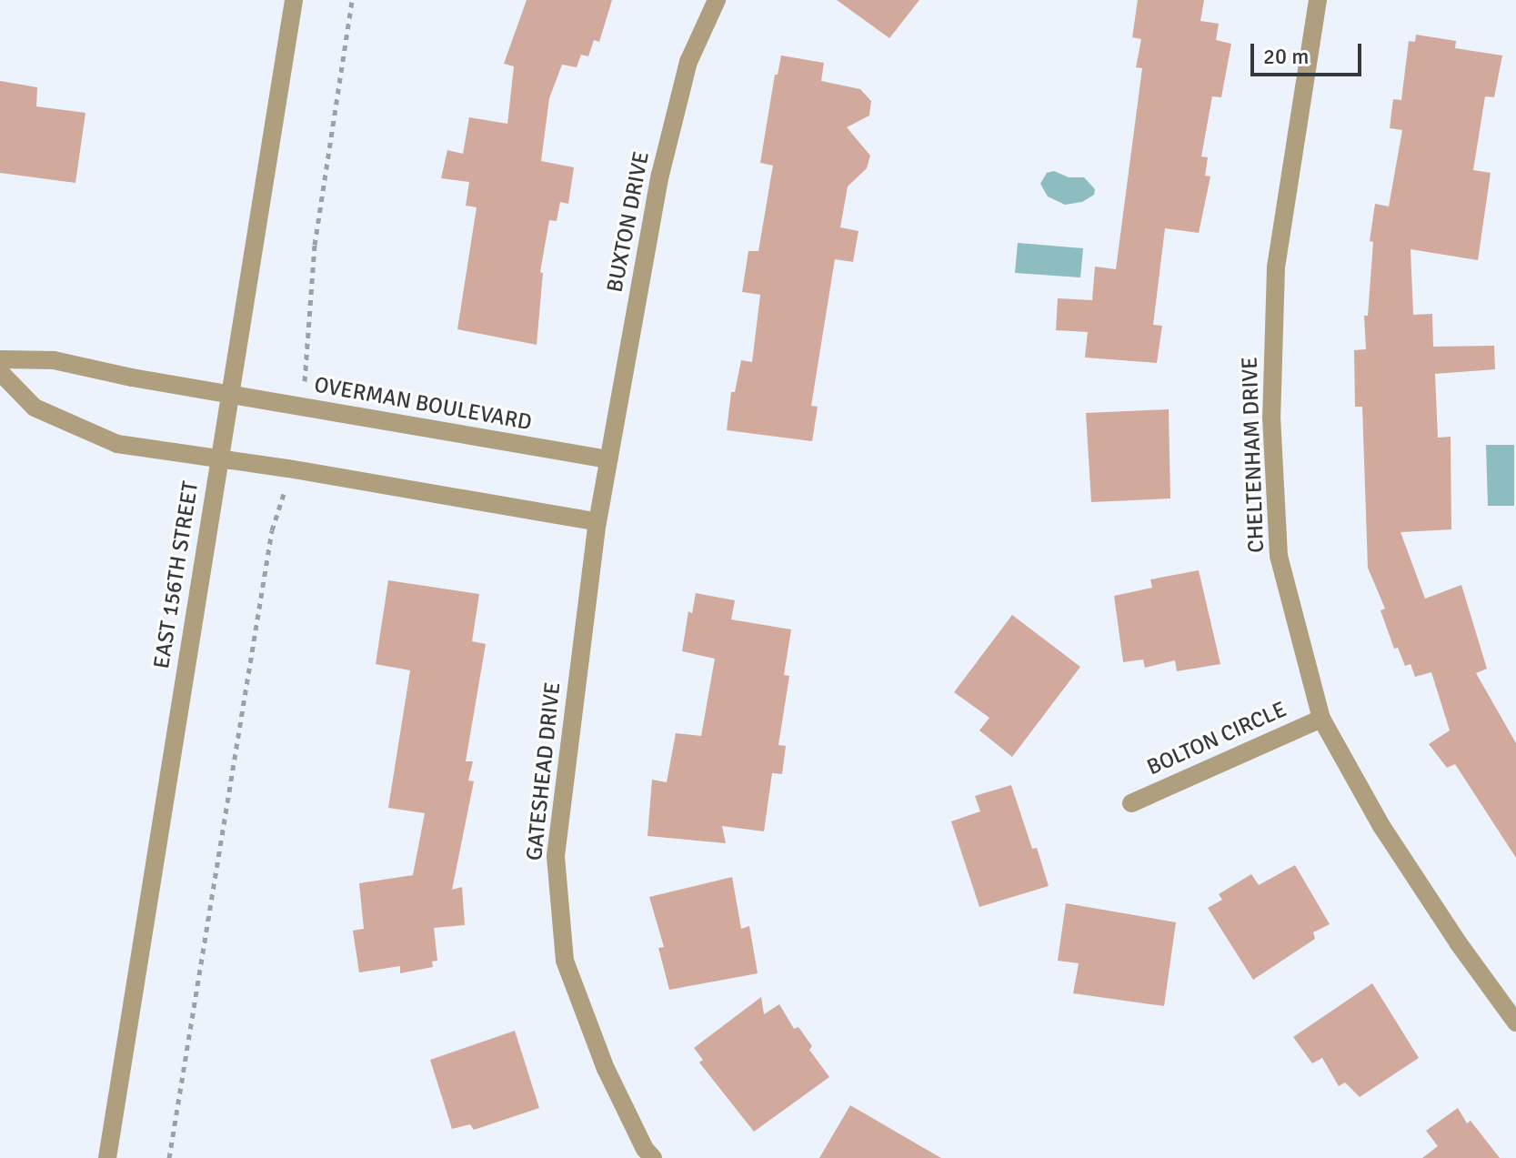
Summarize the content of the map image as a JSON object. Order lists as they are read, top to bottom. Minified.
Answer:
{"streets":{"street":["BUXTON DRIVE","OVERMAN BOULEVARD","CHELTENHAM DRIVE","EAST 156TH STREET","BOLTON CIRCLE","GATESHEAD DRIVE"]},"crossings":[["BUXTON DRIVE","OVERMAN BOULEVARD"],["BUXTON DRIVE","GATESHEAD DRIVE"],["OVERMAN BOULEVARD","EAST 156TH STREET"],["OVERMAN BOULEVARD","GATESHEAD DRIVE"],["CHELTENHAM DRIVE","BOLTON CIRCLE"]],"scale_bar":"20 m"}
